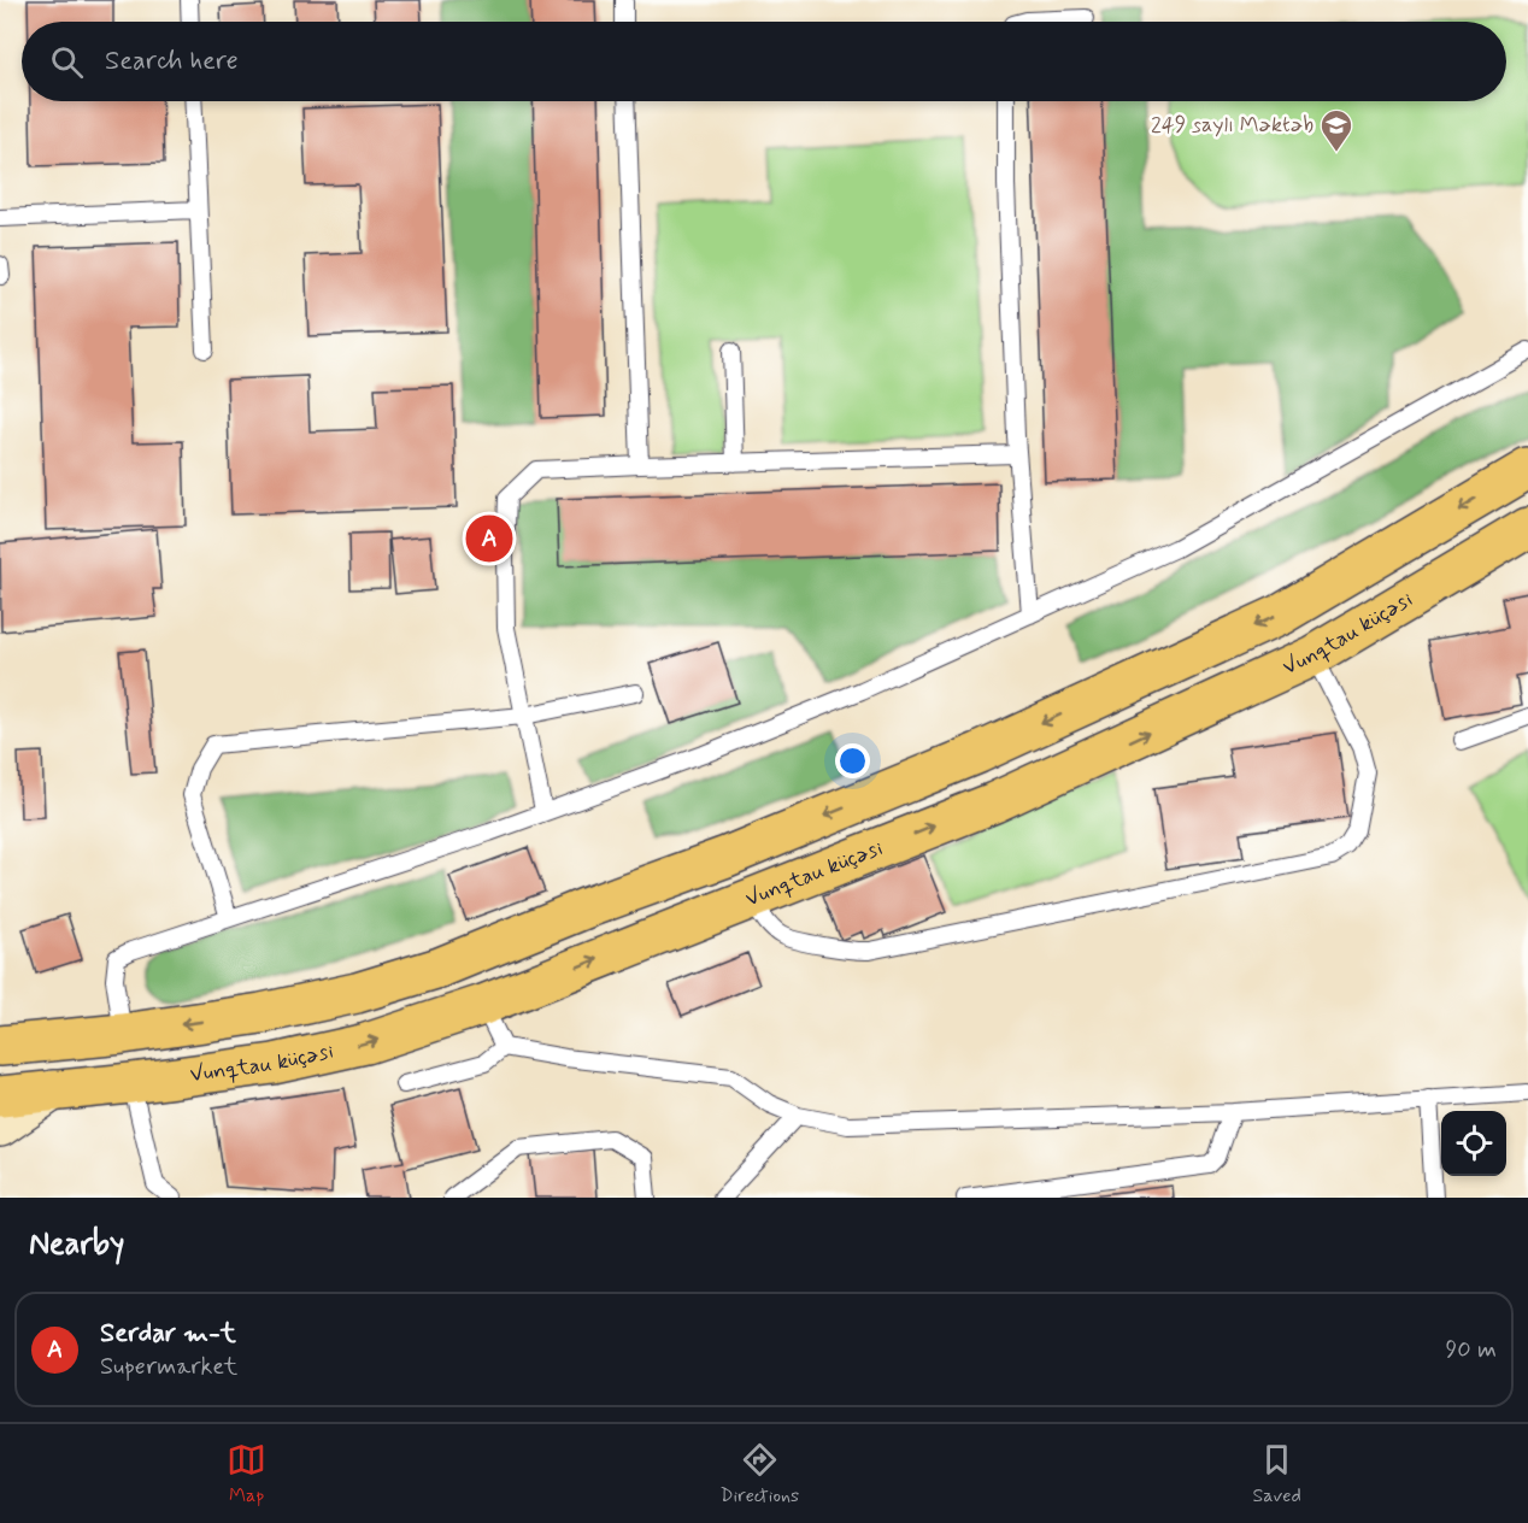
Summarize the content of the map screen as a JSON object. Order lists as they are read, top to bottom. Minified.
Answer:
{"streets":{"main road":["Vunqtau küçəsi"]},"places":{"school or university":["249 saylı Məktəb"]},"page":{"search":"Search here","pins":"A","heading":"Nearby","list":[{"mark":"A","name":"Serdar m-t","note":"Supermarket","value":"90 m"}],"nav":["Map","Directions","Saved"]}}
